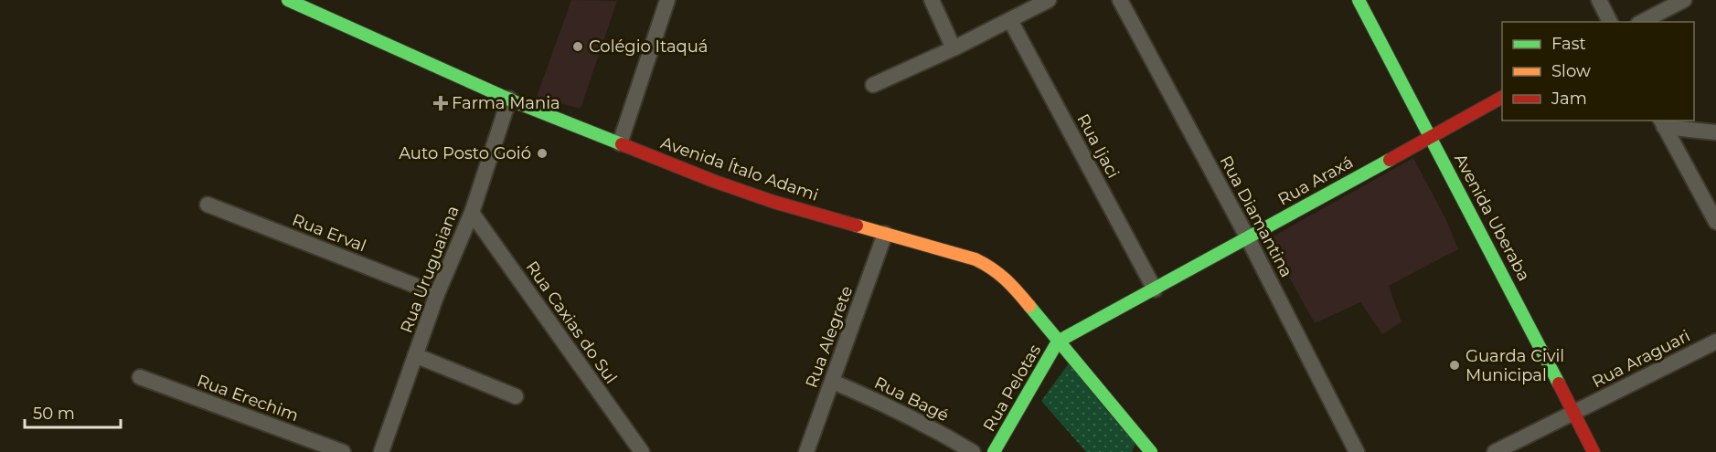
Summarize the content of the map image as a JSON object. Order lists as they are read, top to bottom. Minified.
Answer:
{"streets":{"street":["Rua Ijaci","Avenida Ítalo Adami","Rua Araxá","Rua Diamantina","Avenida Uberaba","Rua Erval","Rua Uruguaiana","Rua Caxias do Sul","Rua Alegrete","Rua Araguari","Rua Pelotas","Rua Erechim","Rua Bagé"]},"crossings":[["Rua Ijaci","Rua Araxá"],["Avenida Ítalo Adami","Rua Araxá"],["Avenida Ítalo Adami","Rua Uruguaiana"],["Avenida Ítalo Adami","Rua Alegrete"],["Avenida Ítalo Adami","Rua Pelotas"],["Rua Araxá","Rua Diamantina"],["Rua Araxá","Avenida Uberaba"],["Rua Araxá","Rua Pelotas"],["Avenida Uberaba","Rua Araguari"],["Rua Erval","Rua Uruguaiana"],["Rua Uruguaiana","Rua Caxias do Sul"],["Rua Alegrete","Rua Bagé"]],"places":{"other":["Colégio Itaquá","Auto Posto Goió","Guarda Civil Municipal"],"health":["Farma Mania"]},"legend":["Fast","Slow","Jam"],"scale_bar":"50 m"}
